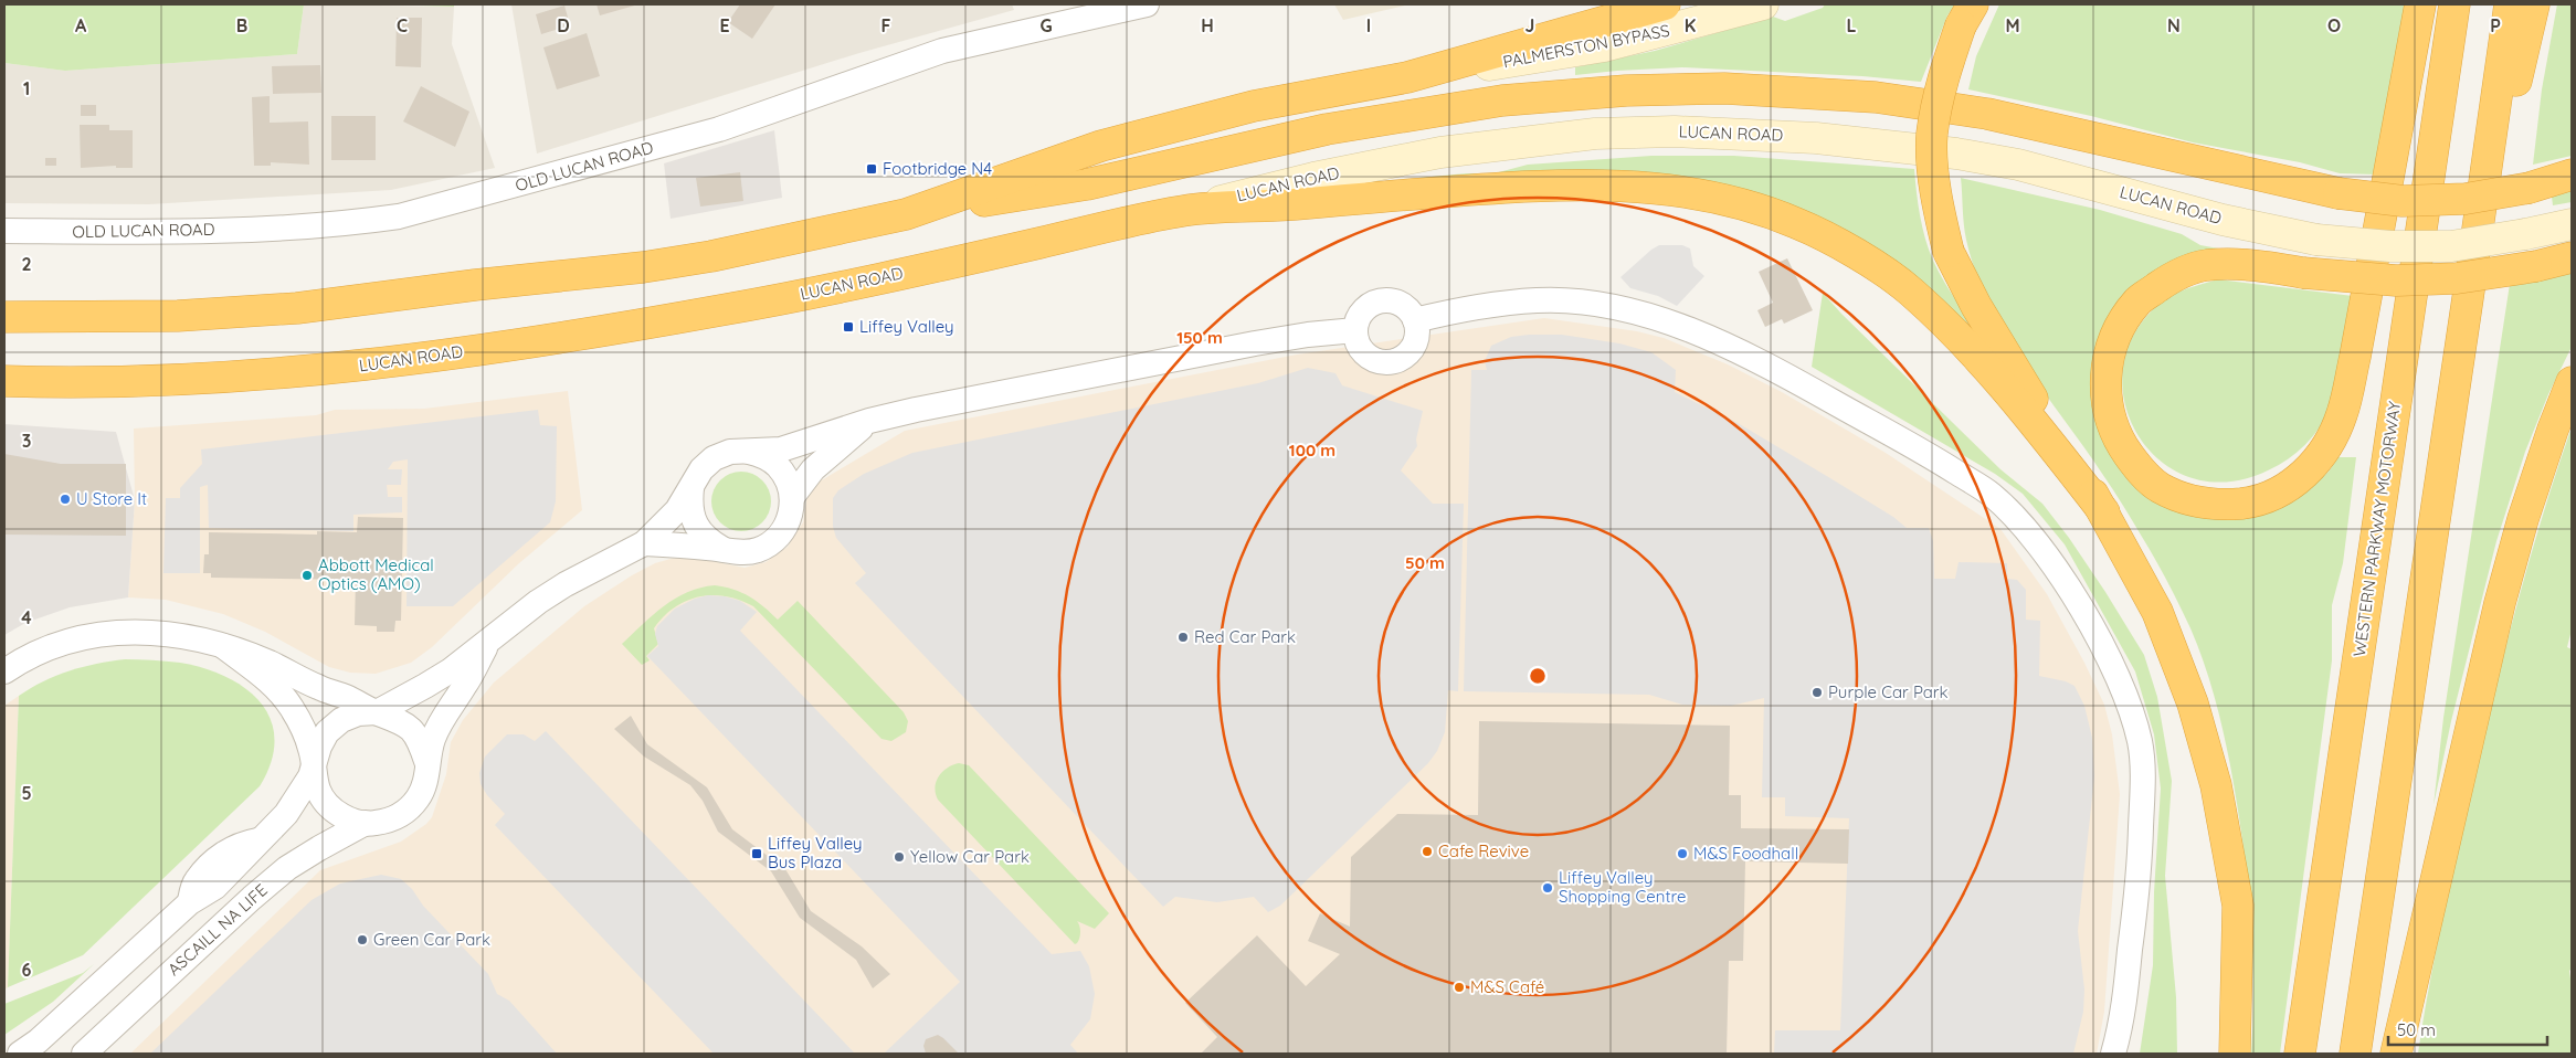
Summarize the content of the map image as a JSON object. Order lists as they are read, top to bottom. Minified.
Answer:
{"streets":{"highway":["LUCAN ROAD","WESTERN PARKWAY MOTORWAY"],"main road":["PALMERSTON BYPASS"],"street":["OLD LUCAN ROAD","ASCAILL NA LIFE"]},"places":{"transit":["Footbridge N4","Liffey Valley","Liffey Valley Bus Plaza"],"other":["U Store It","Abbott Medical Optics (AMO)","Red Car Park","Purple Car Park","Cafe Revive","M&S Foodhall","Yellow Car Park","Liffey Valley Shopping Centre","Green Car Park","M&S Café"]},"scale_bar":"50 m","grid":{"columns":["A","B","C","D","E","F","G","H","I","J","K","L","M","N","O","P"],"rows":["1","2","3","4","5","6"]},"rings":["150 m","100 m","50 m"]}
